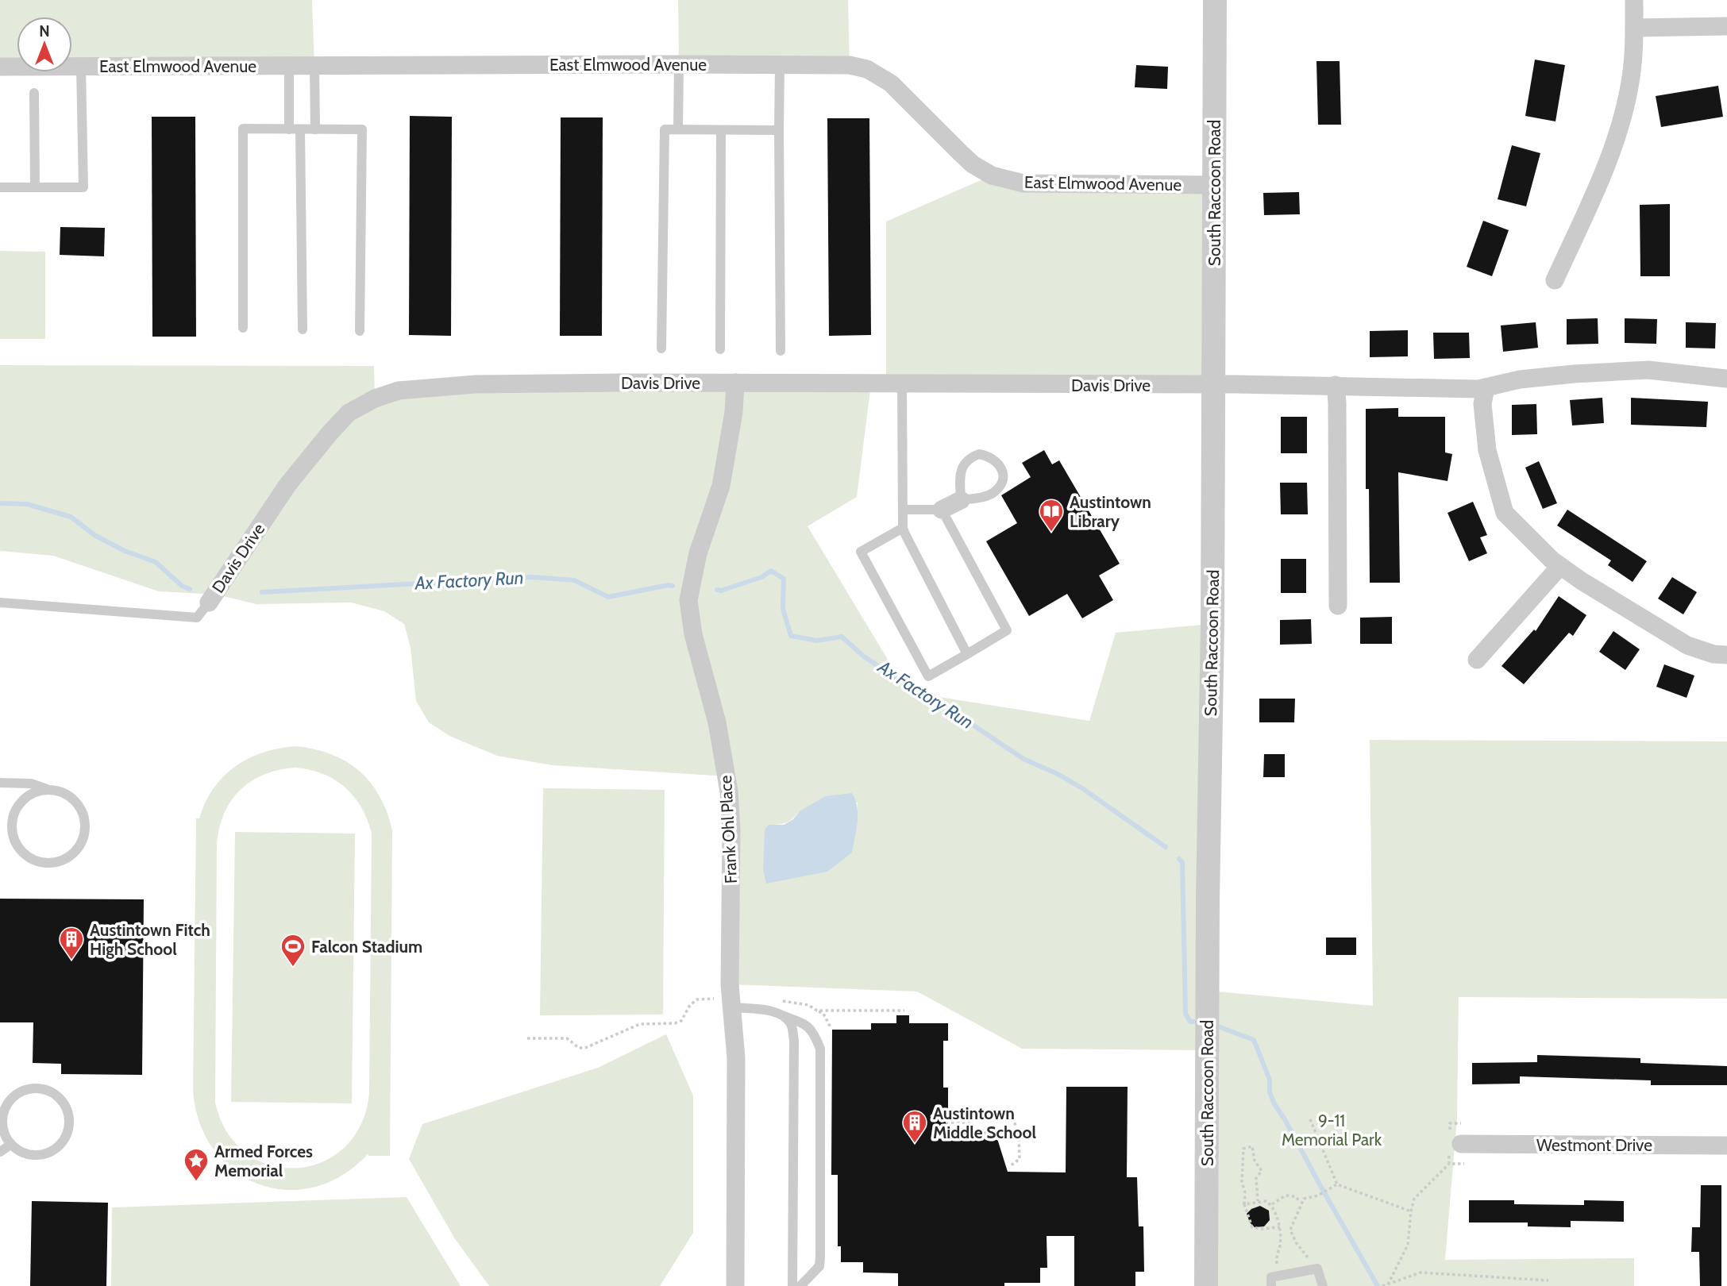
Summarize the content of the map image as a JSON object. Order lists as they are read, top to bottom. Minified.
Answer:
{"streets":{"street":["East Elmwood Avenue","South Raccoon Road","Davis Drive","Frank Ohl Place","Westmont Drive"]},"crossings":[["East Elmwood Avenue","South Raccoon Road"],["South Raccoon Road","Davis Drive"],["Davis Drive","Frank Ohl Place"]],"water":["Ax Factory Run"],"parks":["9-11 Memorial Park"],"places":{"library":["Austintown Library"],"building":["Austintown Fitch High School","Austintown Middle School"],"sports":["Falcon Stadium"],"place":["Armed Forces Memorial"]},"north":"top"}
